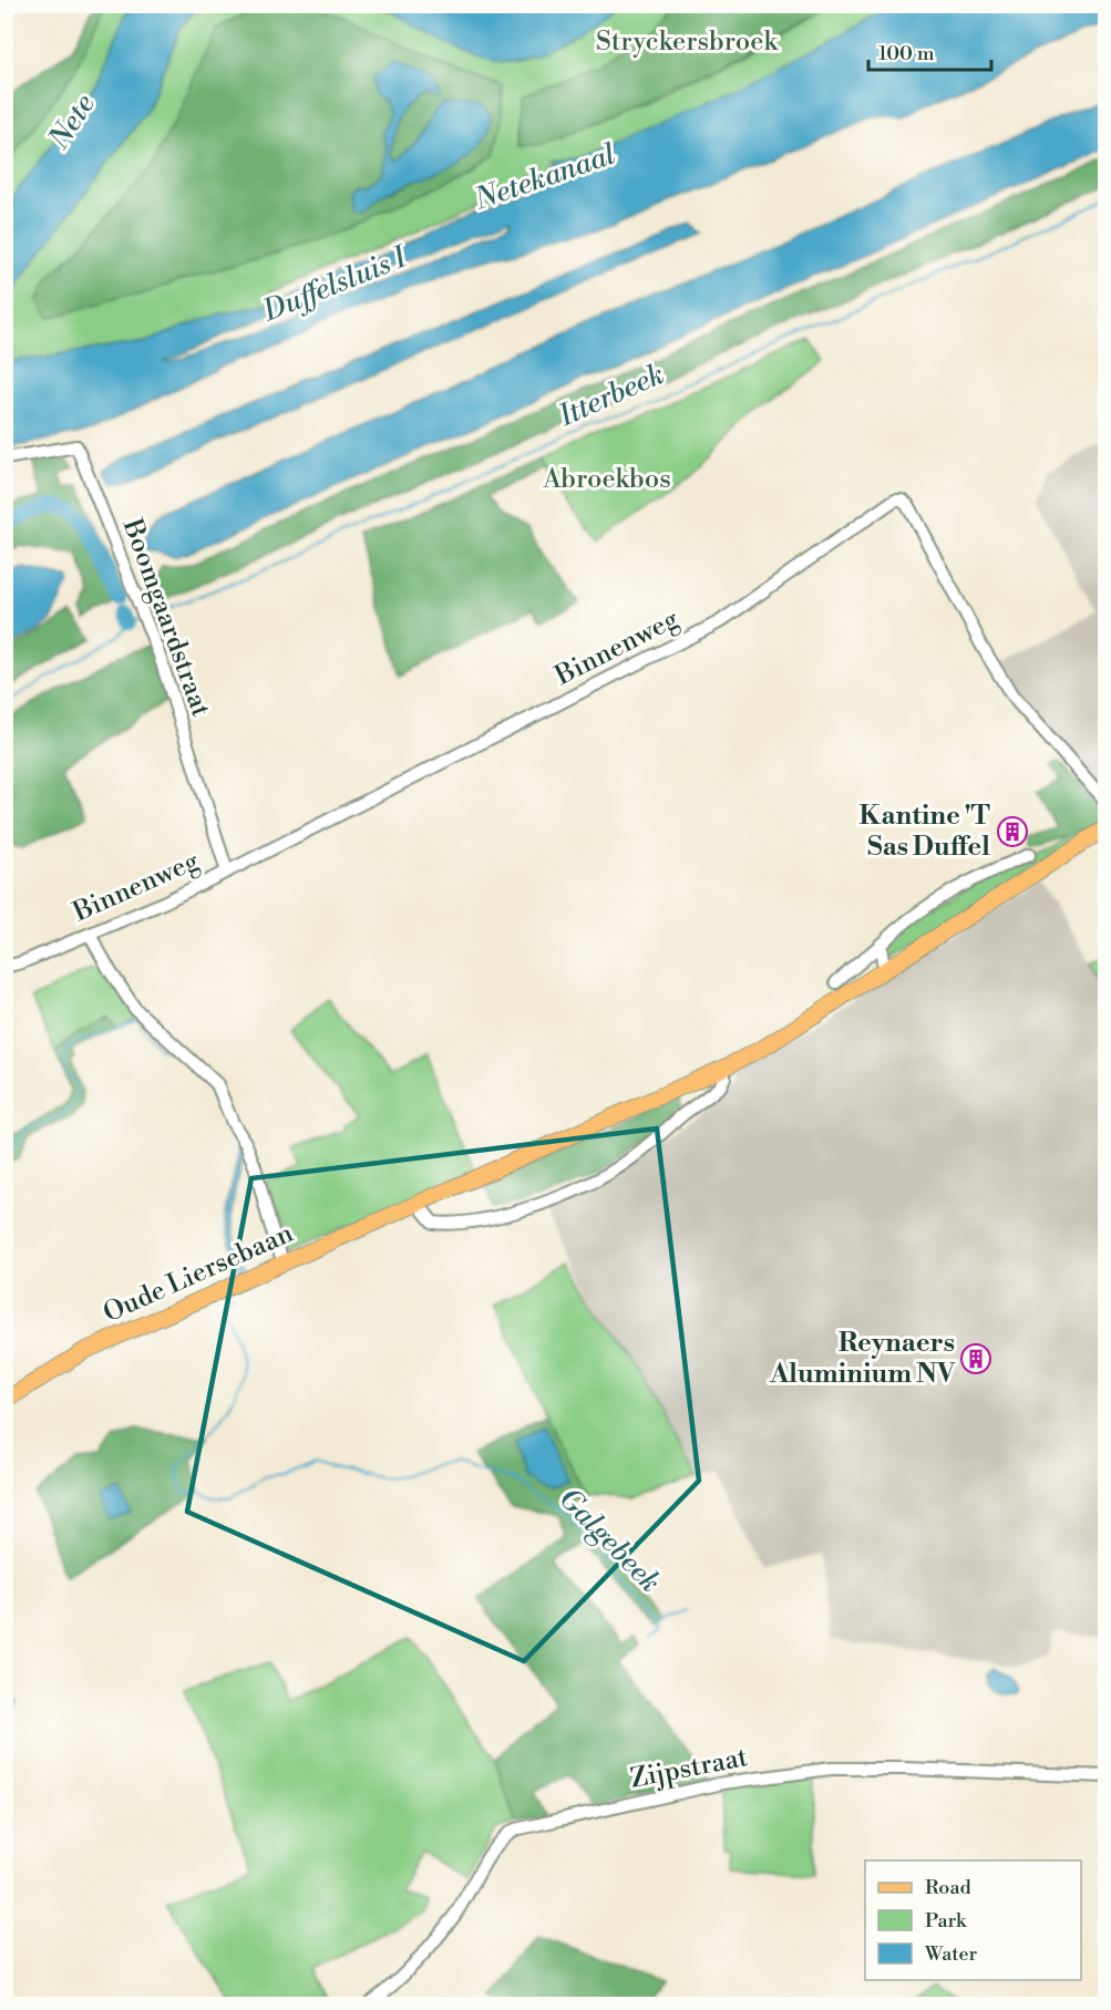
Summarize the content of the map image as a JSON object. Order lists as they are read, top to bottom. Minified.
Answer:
{"streets":{"main road":["Oude Liersebaan"],"street":["Boomgaardstraat","Binnenweg","Zijpstraat"]},"crossings":[["Boomgaardstraat","Binnenweg"]],"water":["Nete","Netekanaal","Duffelsluis I","Itterbeek","Galgebeek"],"parks":["Stryckersbroek","Abroekbos"],"places":{"building":["Kantine 'T Sas Duffel","Reynaers Aluminium NV"]},"legend":["Road","Park","Water"],"scale_bar":"100 m"}
